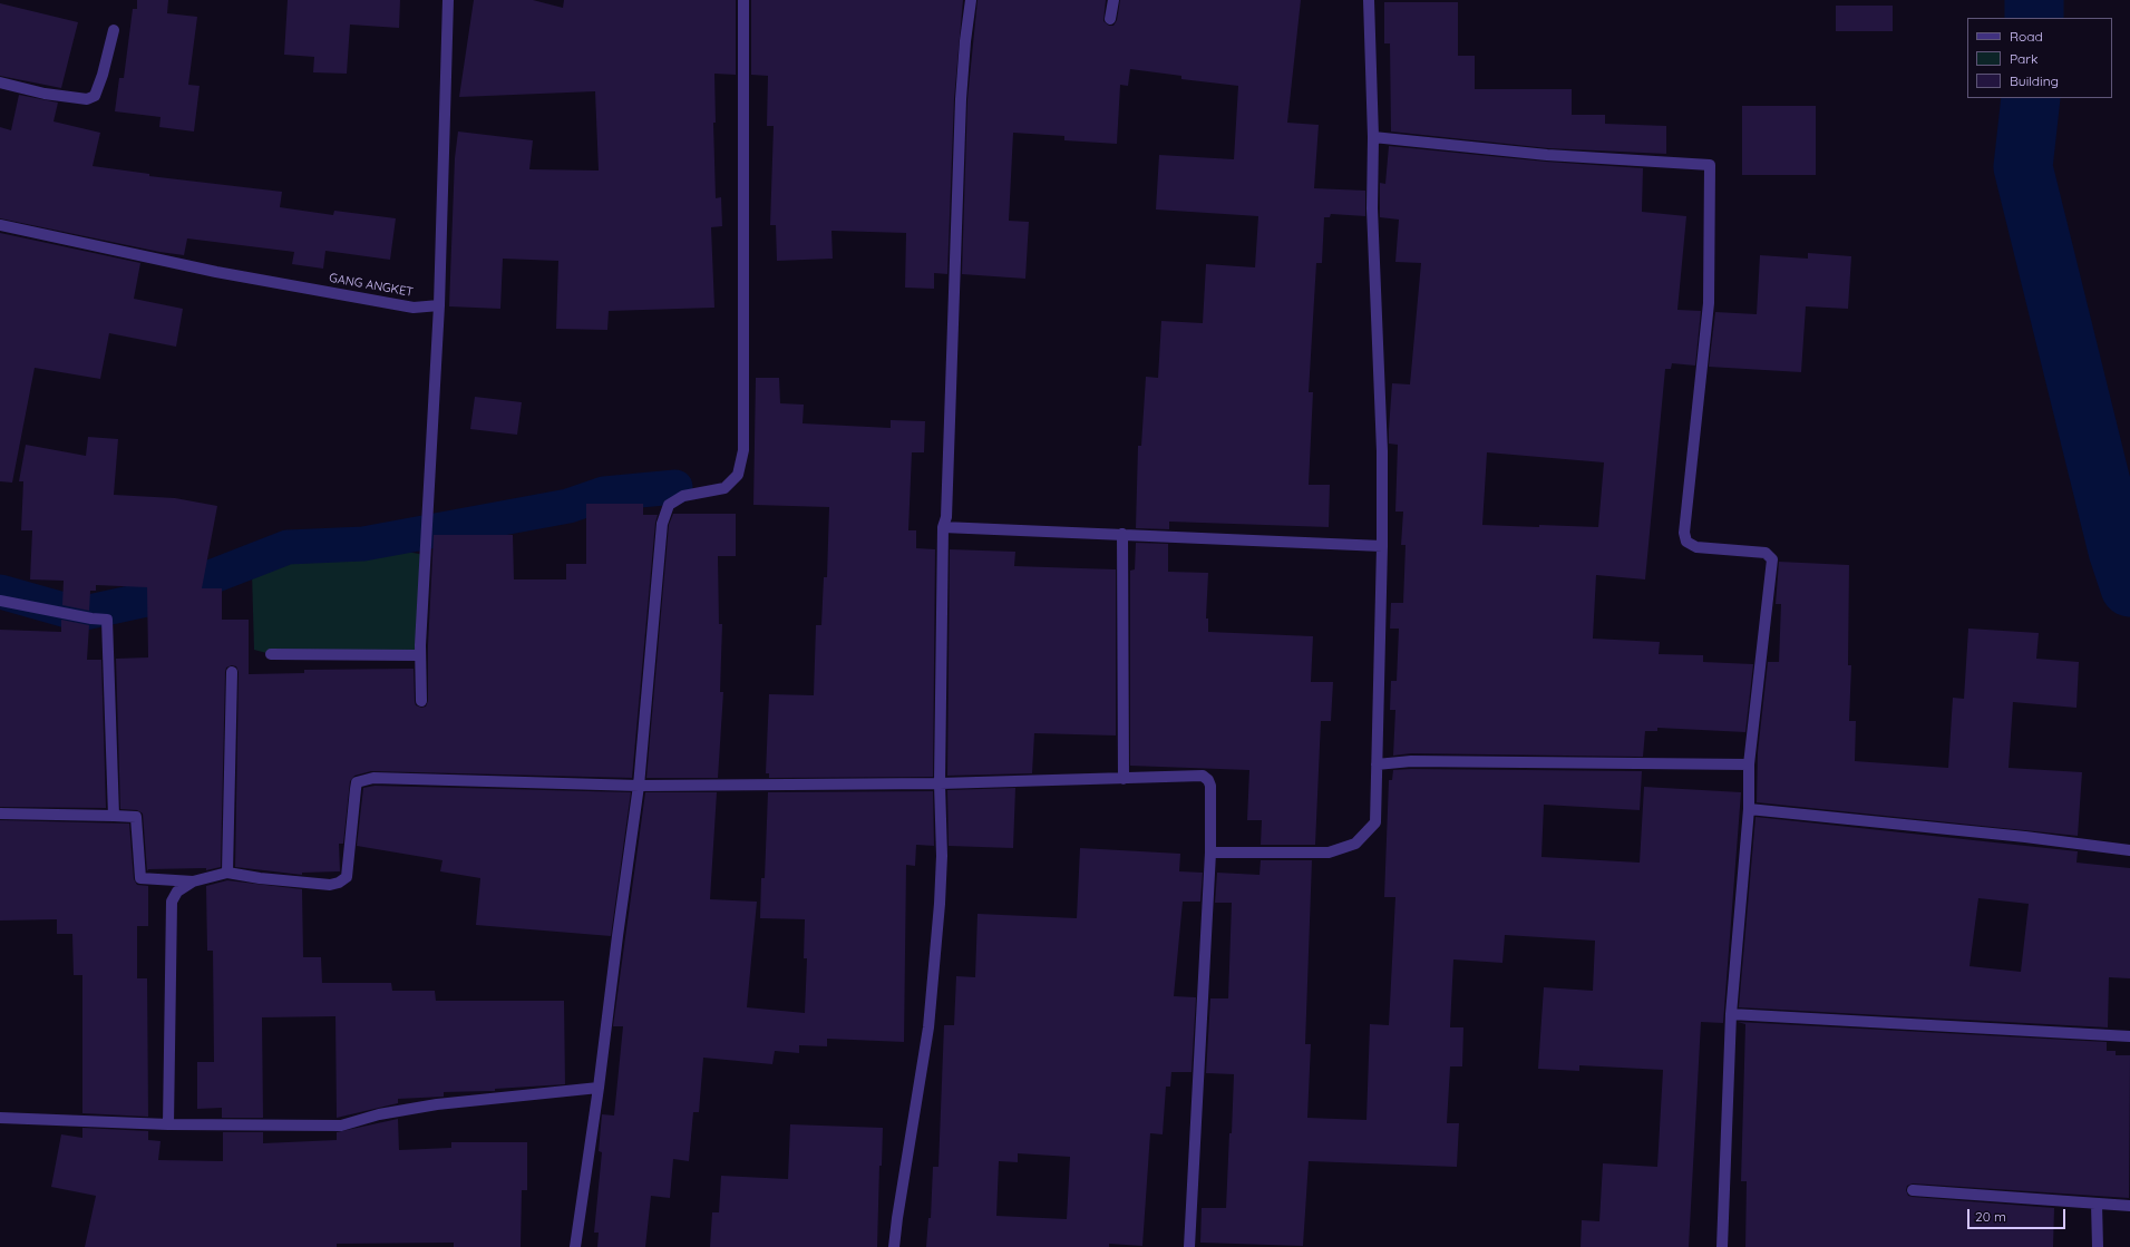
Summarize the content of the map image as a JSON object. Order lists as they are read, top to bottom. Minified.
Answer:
{"streets":{"street":["GANG ANGKET"]},"legend":["Road","Park","Building"],"scale_bar":"20 m"}
